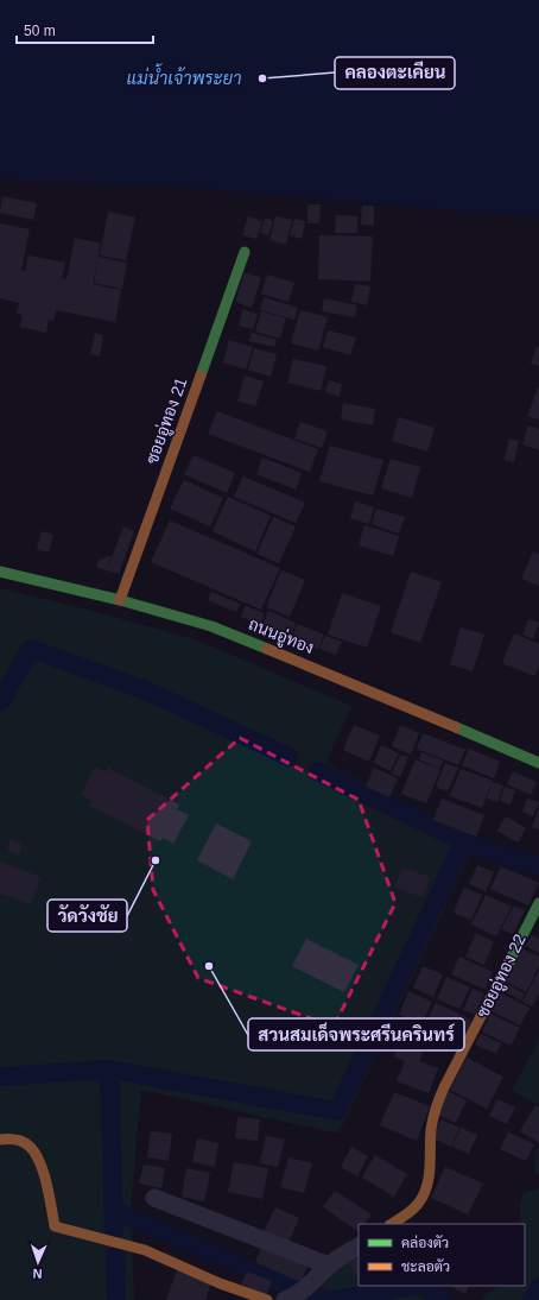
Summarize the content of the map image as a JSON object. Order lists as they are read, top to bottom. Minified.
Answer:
{"streets":{"street":["ซอยอู่ทอง 21","ถนนอู่ทอง","ซอยอู่ทอง 22"]},"crossings":[["ซอยอู่ทอง 21","ถนนอู่ทอง"]],"water":["แม่น้ำเจ้าพระยา"],"places":["คลองตะเคียน","วัดวังชัย","สวนสมเด็จพระศรีนครินทร์"],"legend":["คล่องตัว","ชะลอตัว"],"scale_bar":"50 m","north":"bottom"}
